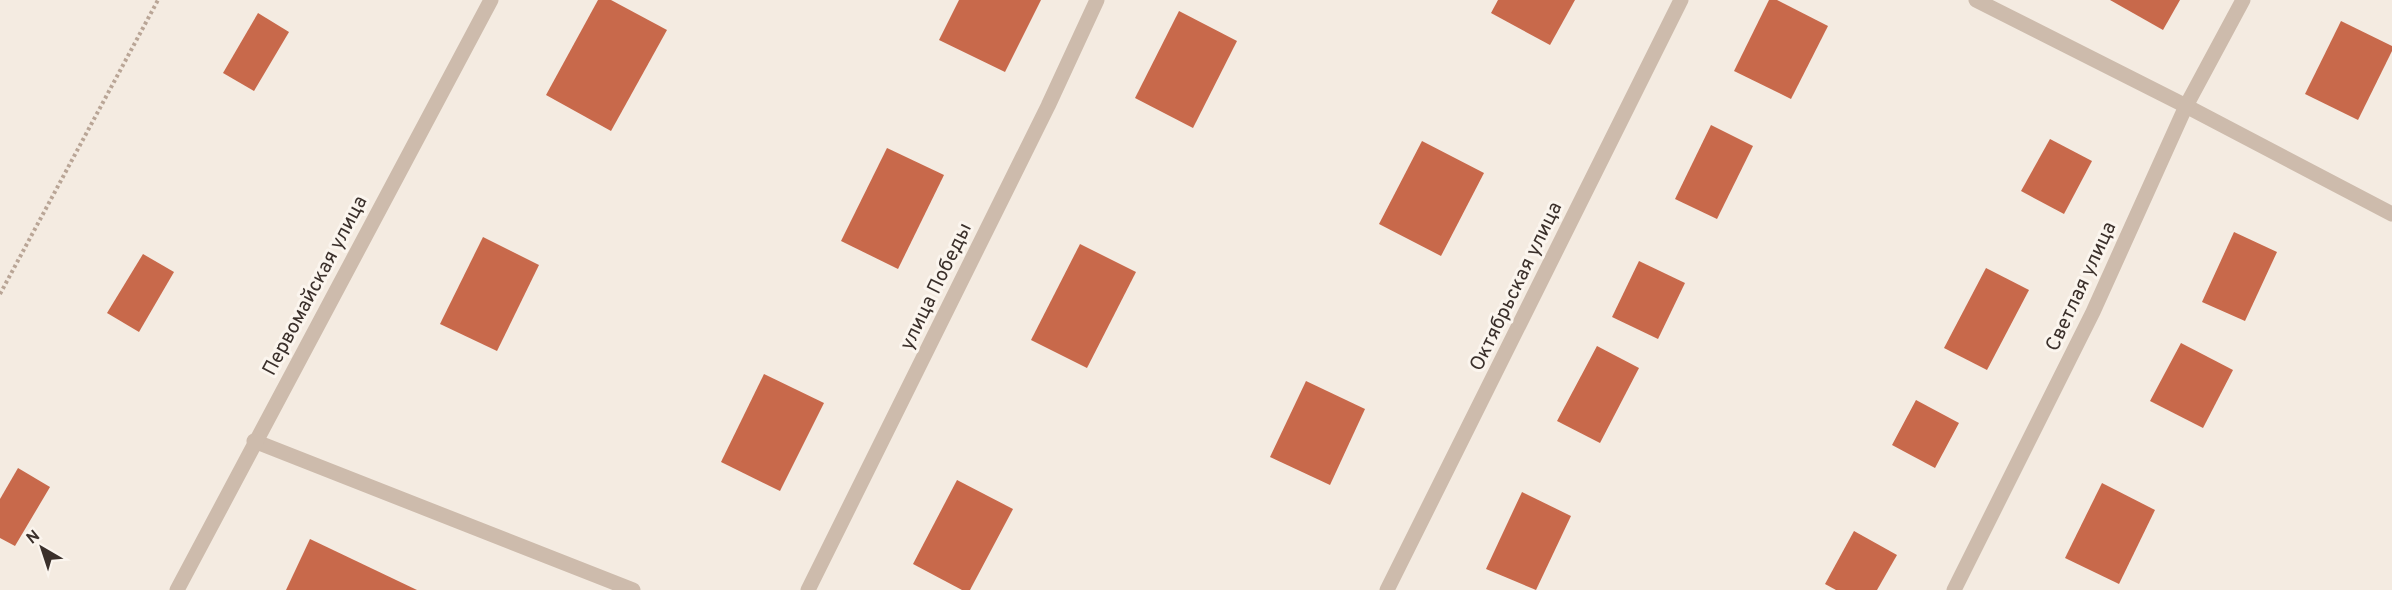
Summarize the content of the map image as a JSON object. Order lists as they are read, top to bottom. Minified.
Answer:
{"streets":{"street":["Первомайская улица","улица Победы","Октябрьская улица","Светлая улица"]},"north":"top left"}
